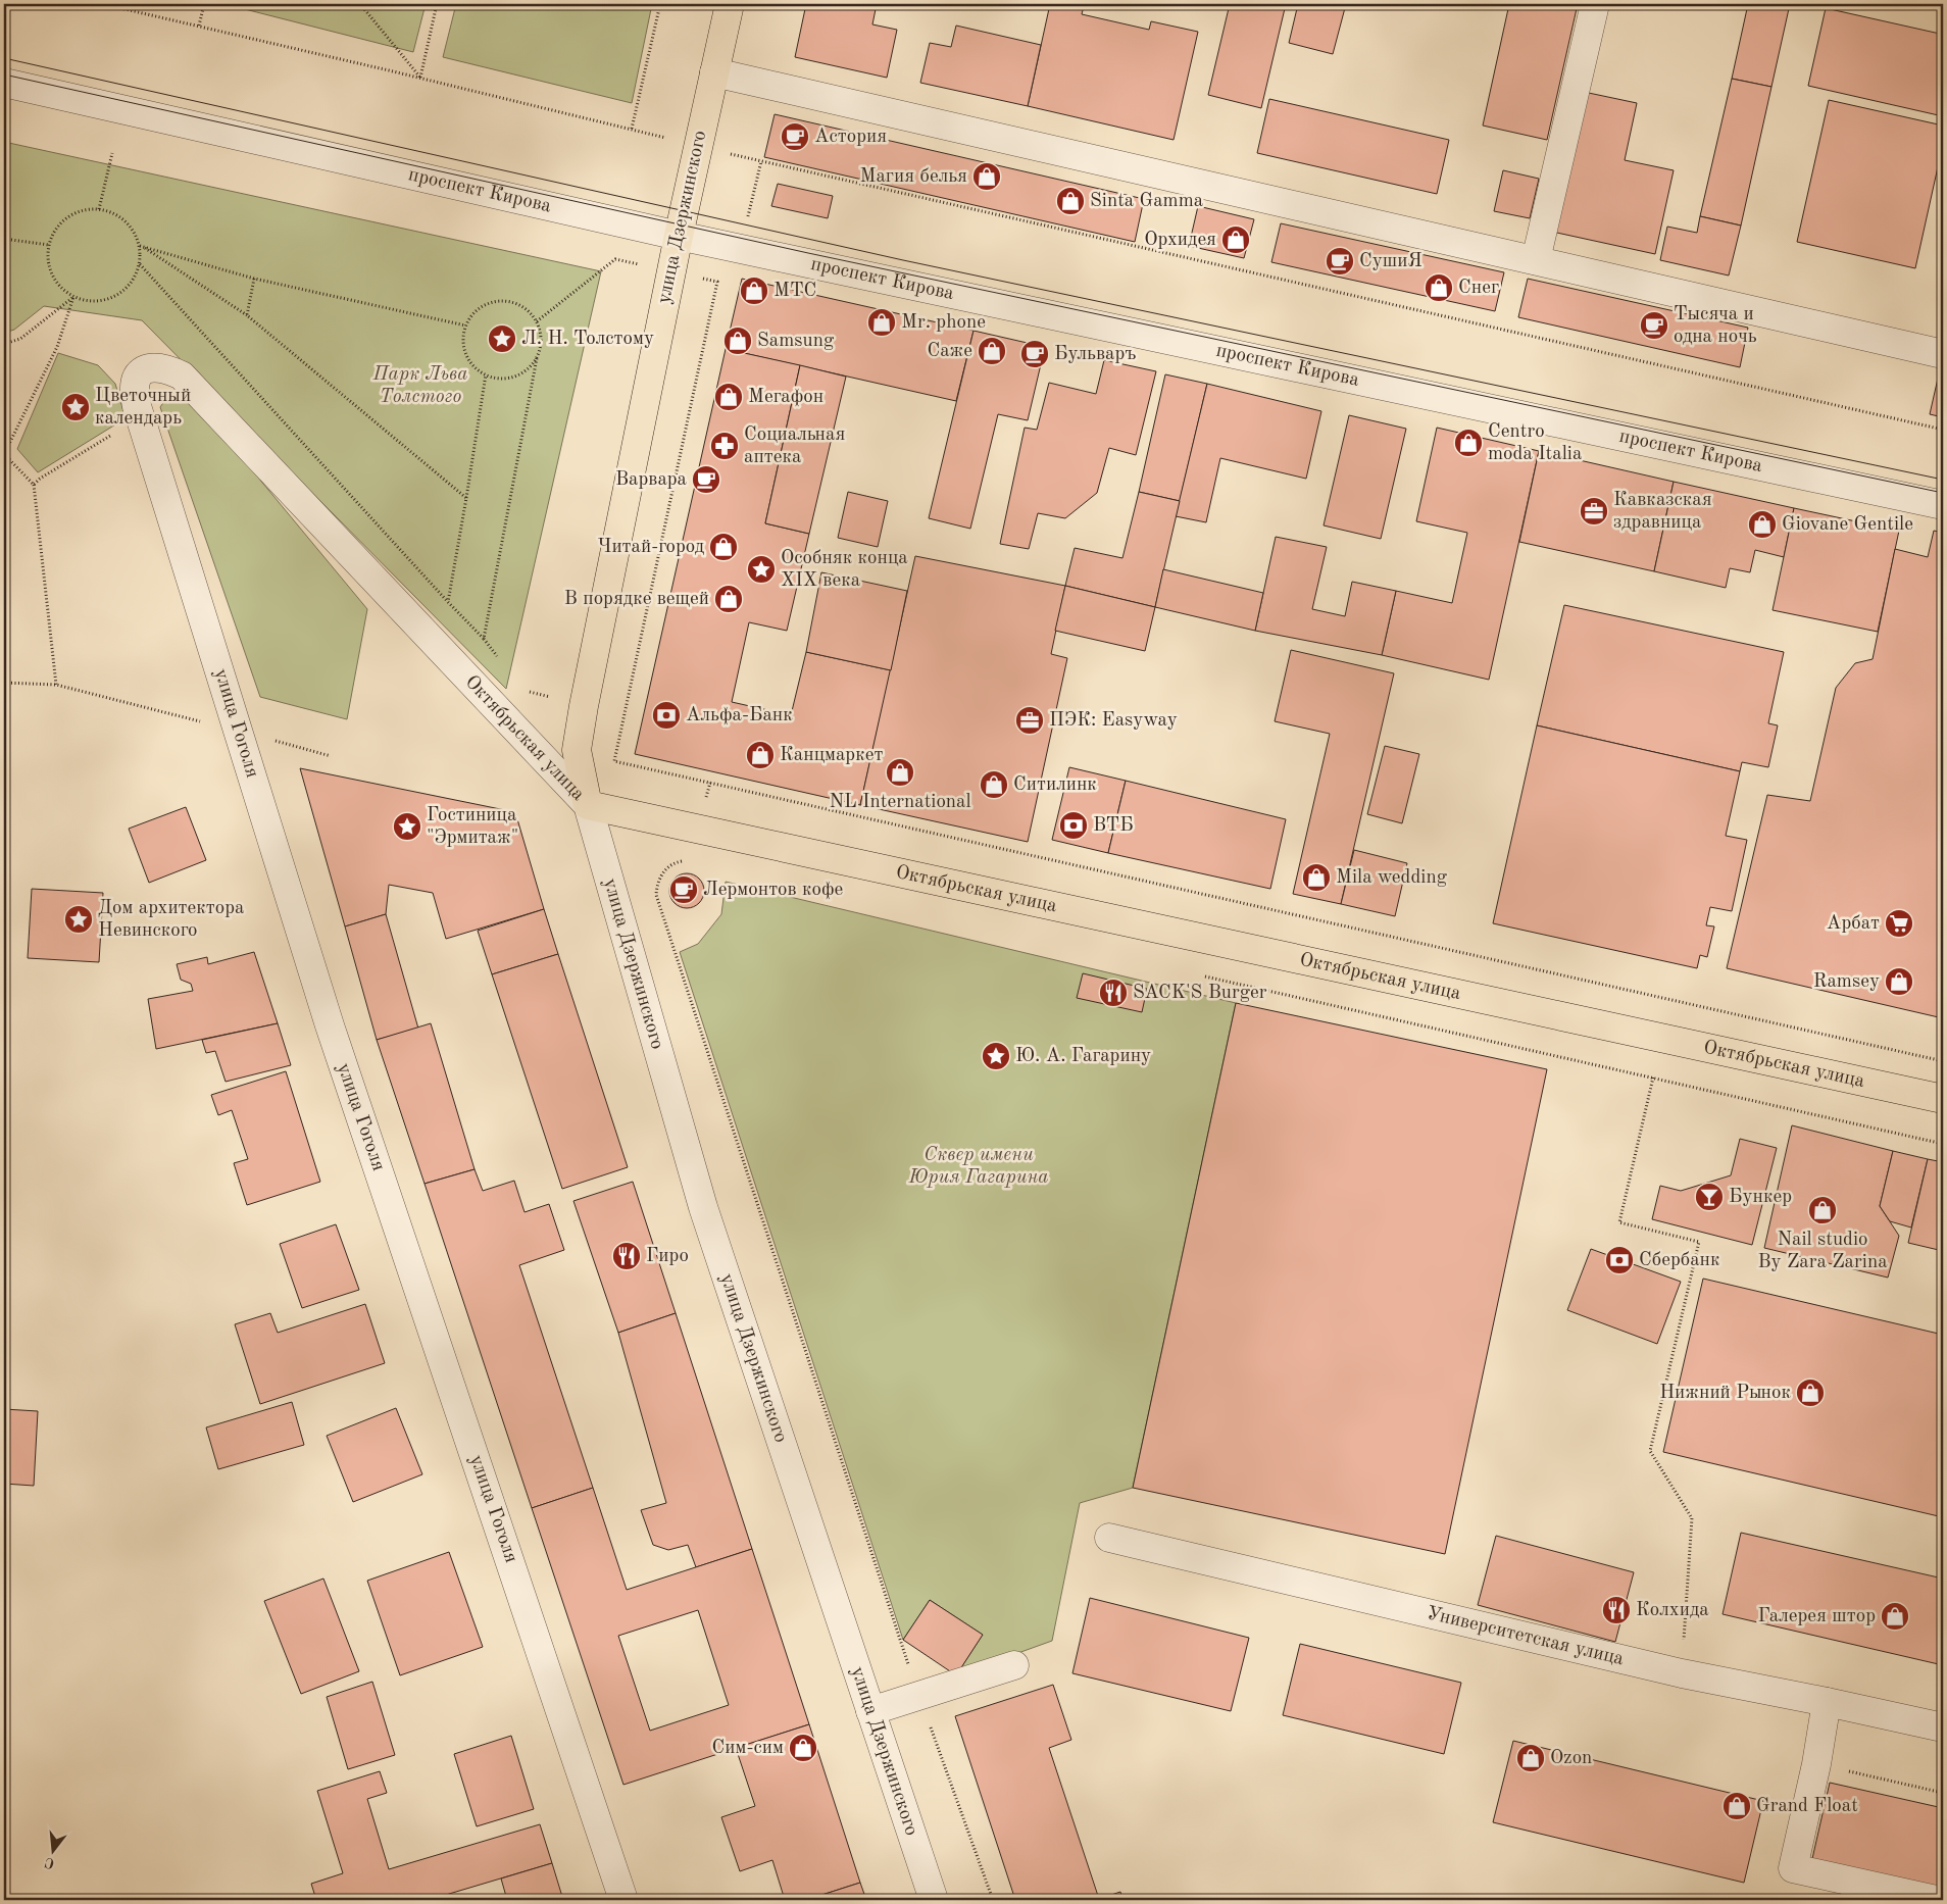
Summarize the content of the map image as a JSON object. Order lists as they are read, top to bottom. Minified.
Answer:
{"streets":{"main road":["улица Дзержинского","Октябрьская улица"],"street":["проспект Кирова","улица Гоголя","Университетская улица"]},"crossings":[["проспект Кирова","улица Дзержинского"],["улица Дзержинского","Октябрьская улица"],["улица Гоголя","Октябрьская улица"]],"parks":["Парк Льва Толстого","Сквер имени Юрия Гагарина"],"places":{"cafe":["Астория","СушиЯ","Тысяча и одна ночь","Бульваръ","Варвара","Лермонтов кофе"],"shop":["Магия белья","Sinta Gamma","Орхидея","Снег","МТС","Mr. phone","Samsung","Саже","Мегафон","Centro moda Italia","Giovane Gentile","Читай-город","В порядке вещей","Канцмаркет","NL International","Ситилинк","Mila wedding","Ramsey","Nail studio By Zara Zarina","Нижний Рынок","Галерея штор","Сим-сим","Ozon","Grand Float"],"place":["Л. Н. Толстому","Цветочный календарь","Особняк конца XIX века","Гостиница \"Эрмитаж\"","Дом архитектора Невинского","Ю. А. Гагарину"],"pharmacy":["Социальная аптека"],"office":["Кавказская здравница","ПЭК: Easyway"],"bank":["Альфа-Банк","ВТБ","Сбербанк"],"supermarket":["Арбат"],"restaurant":["SACK'S Burger","Гиро","Колхида"],"bar":["Бункер"]},"north":"bottom"}
